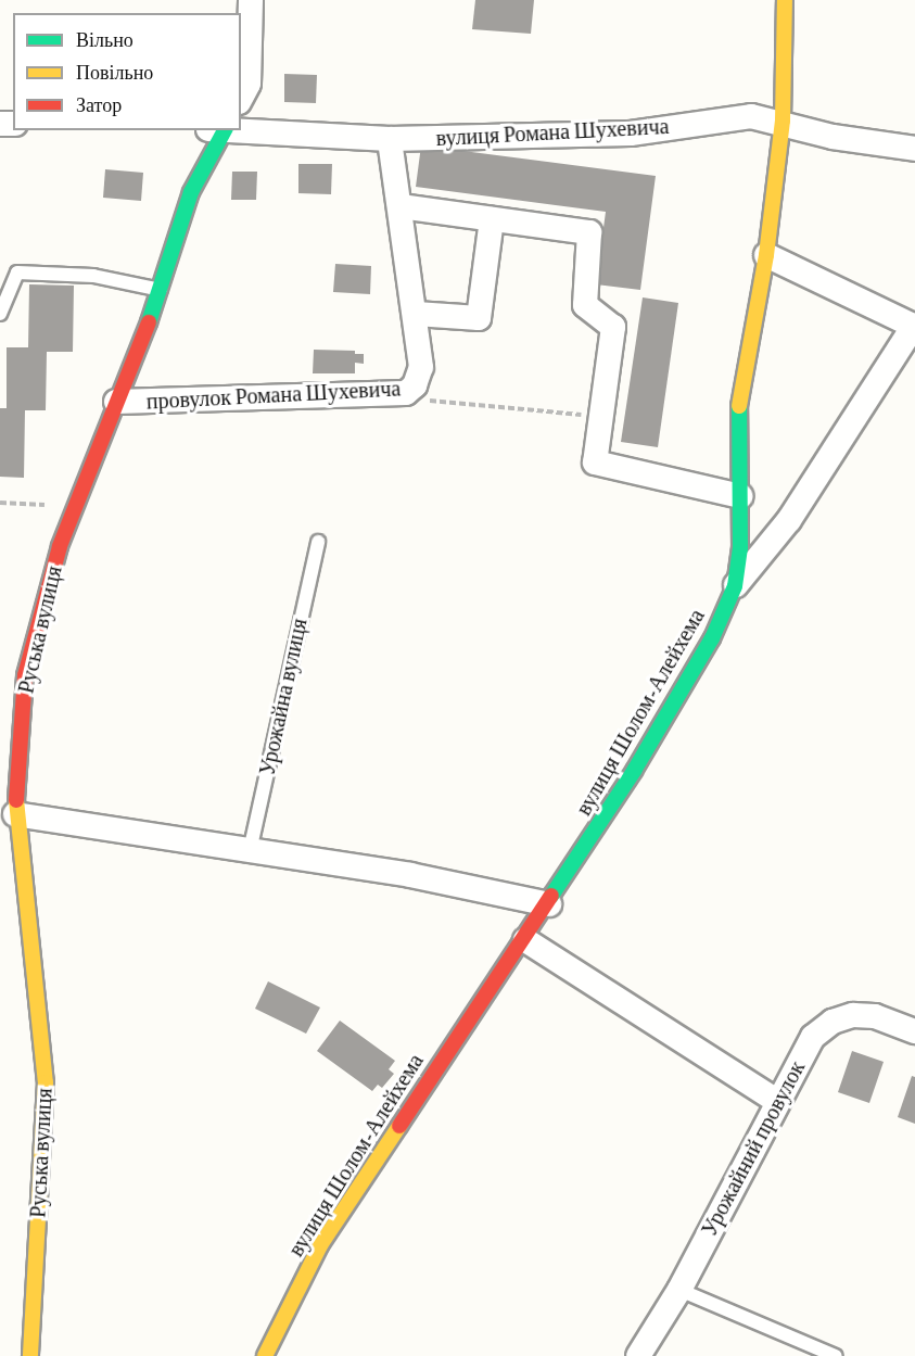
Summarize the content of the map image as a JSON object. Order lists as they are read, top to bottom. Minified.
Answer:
{"streets":{"street":["вулиця Романа Шухевича","провулок Романа Шухевича","Руська вулиця","вулиця Шолом-Алейхема","Урожайний провулок"],"lane":["Урожайна вулиця"]},"crossings":[["вулиця Романа Шухевича","провулок Романа Шухевича"],["вулиця Романа Шухевича","вулиця Шолом-Алейхема"],["провулок Романа Шухевича","Руська вулиця"]],"legend":["Вільно","Повільно","Затор"]}
